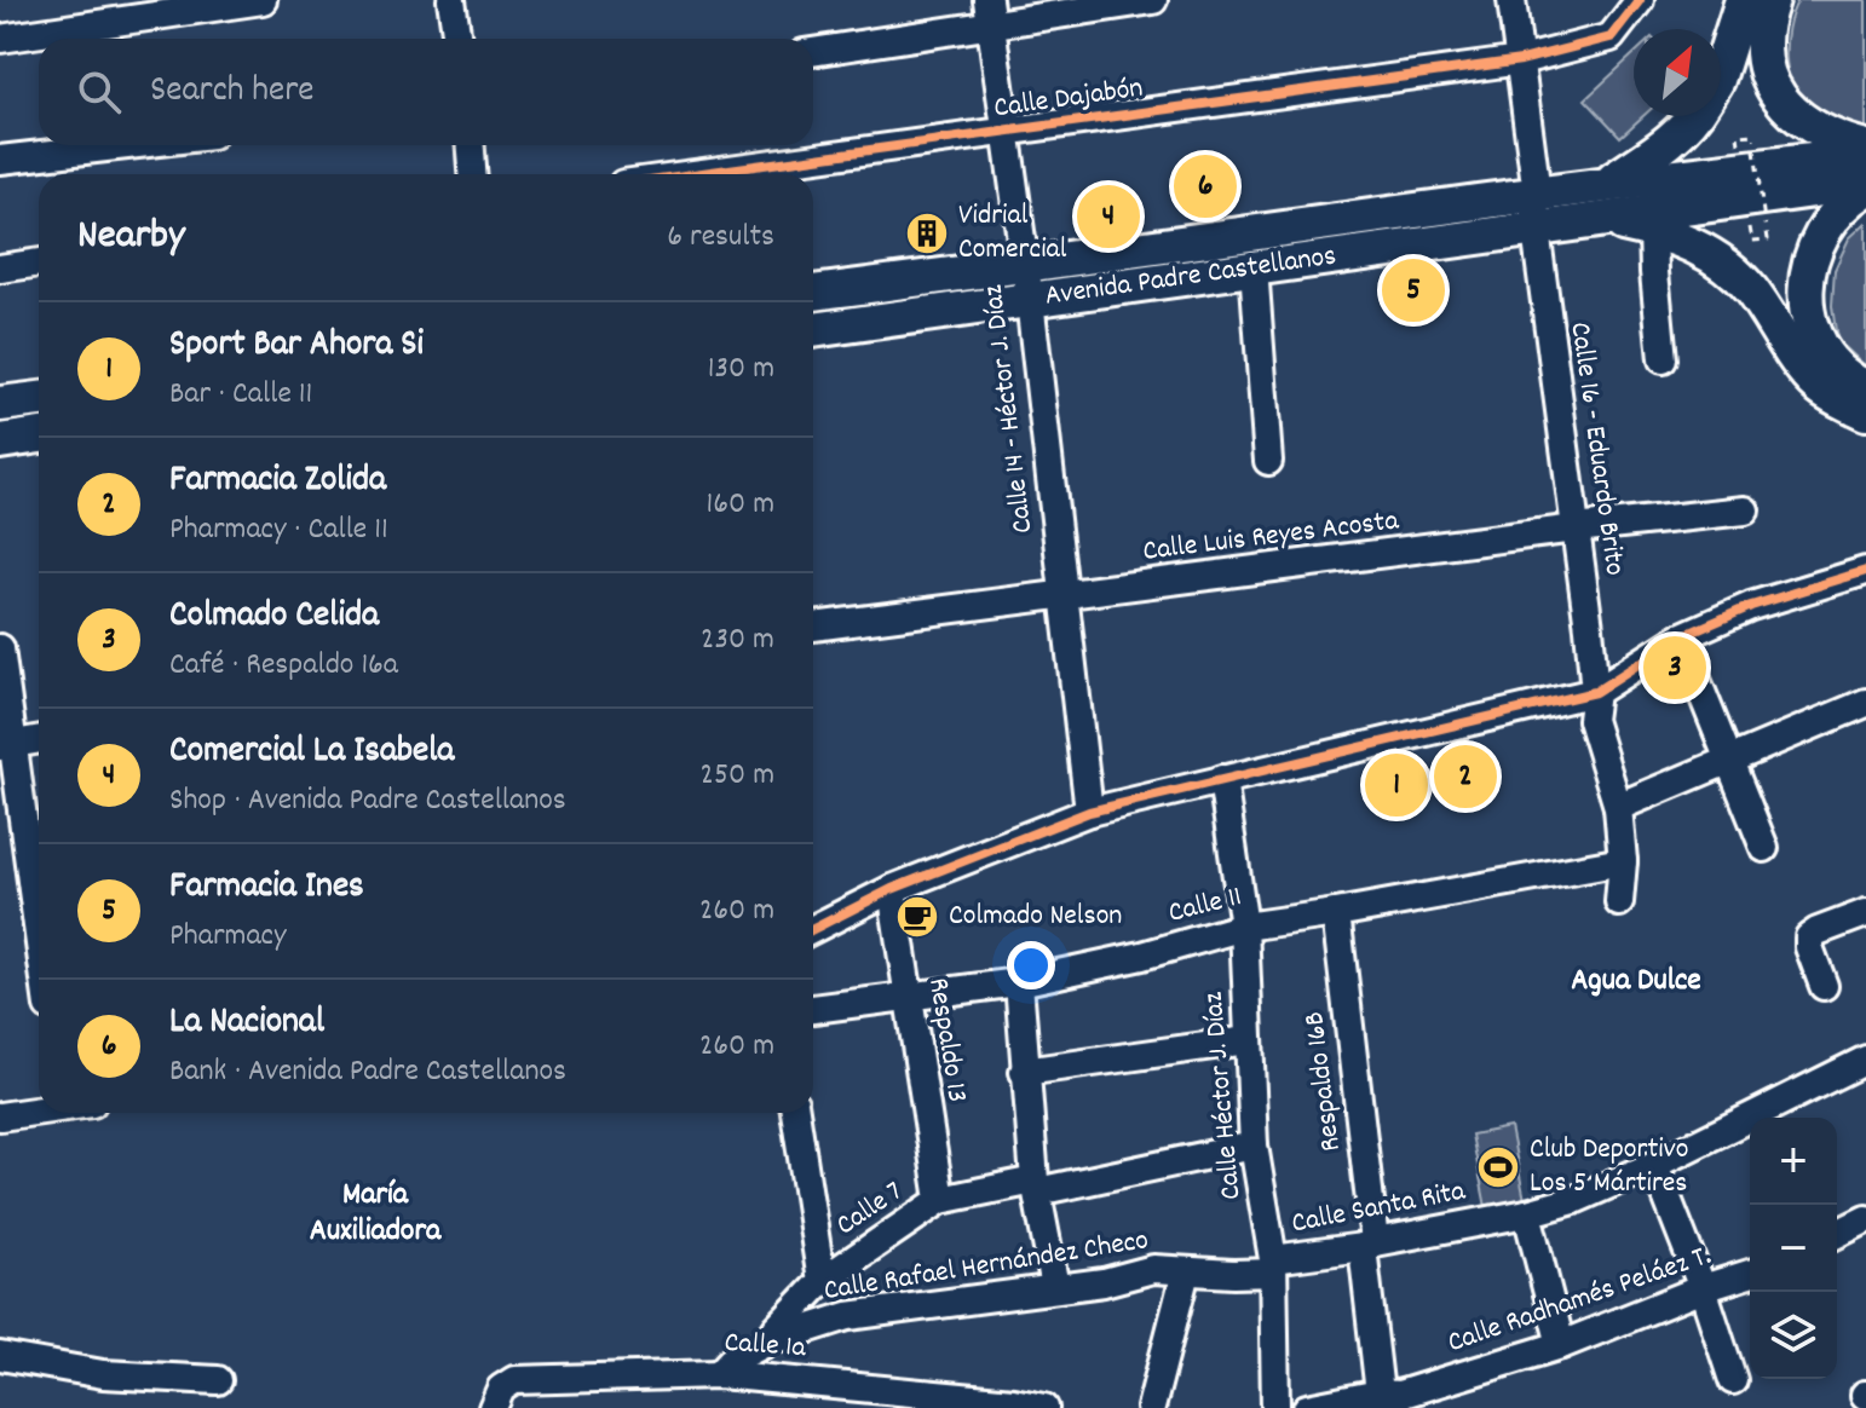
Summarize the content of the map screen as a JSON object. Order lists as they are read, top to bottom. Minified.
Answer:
{"streets":{"main road":["Avenida Padre Castellanos"],"street":["Calle Dajabón","Calle 14 - Héctor J. Díaz","Calle 16 - Eduardo Brito","Calle Luis Reyes Acosta","Calle 11","Respaldo 13","Respaldo 16B","Calle Héctor J. Díaz","Calle Santa Rita","Calle 7","Calle Rafael Hernández Checo","Calle Radhamés Peláez T.","Calle 1a"]},"crossings":[["Calle Dajabón","Calle 14 - Héctor J. Díaz"],["Calle Dajabón","Calle 16 - Eduardo Brito"],["Avenida Padre Castellanos","Calle 14 - Héctor J. Díaz"],["Avenida Padre Castellanos","Calle 16 - Eduardo Brito"],["Calle 14 - Héctor J. Díaz","Calle Luis Reyes Acosta"],["Calle 16 - Eduardo Brito","Calle Luis Reyes Acosta"],["Calle 16 - Eduardo Brito","Calle 11"],["Calle 11","Respaldo 13"],["Calle 11","Respaldo 16B"],["Calle 11","Calle Héctor J. Díaz"],["Respaldo 13","Calle 7"],["Respaldo 16B","Calle Santa Rita"],["Respaldo 16B","Calle Radhamés Peláez T."],["Calle Héctor J. Díaz","Calle Santa Rita"],["Calle Héctor J. Díaz","Calle 7"],["Calle Héctor J. Díaz","Calle Rafael Hernández Checo"],["Calle Santa Rita","Calle Rafael Hernández Checo"],["Calle 7","Calle Rafael Hernández Checo"]],"districts":["Agua Dulce","María Auxiliadora"],"places":{"building":["Vidrial Comercial"],"cafe":["Colmado Nelson"],"sports":["Club Deportivo Los 5 Mártires"]},"north":"top right","page":{"search":"Search here","pins":["6","4","5","3","2","1"],"heading":["Nearby","6 results"],"list":[{"mark":"1","name":"Sport Bar Ahora Si","note":"Bar · Calle 11","value":"130 m"},{"mark":"2","name":"Farmacia Zolida","note":"Pharmacy · Calle 11","value":"160 m"},{"mark":"3","name":"Colmado Celida","note":"Café · Respaldo 16a","value":"230 m"},{"mark":"4","name":"Comercial La Isabela","note":"Shop · Avenida Padre Castellanos","value":"250 m"},{"mark":"5","name":"Farmacia Ines","note":"Pharmacy","value":"260 m"},{"mark":"6","name":"La Nacional","note":"Bank · Avenida Padre Castellanos","value":"260 m"}],"map_buttons":["+","−"]}}
